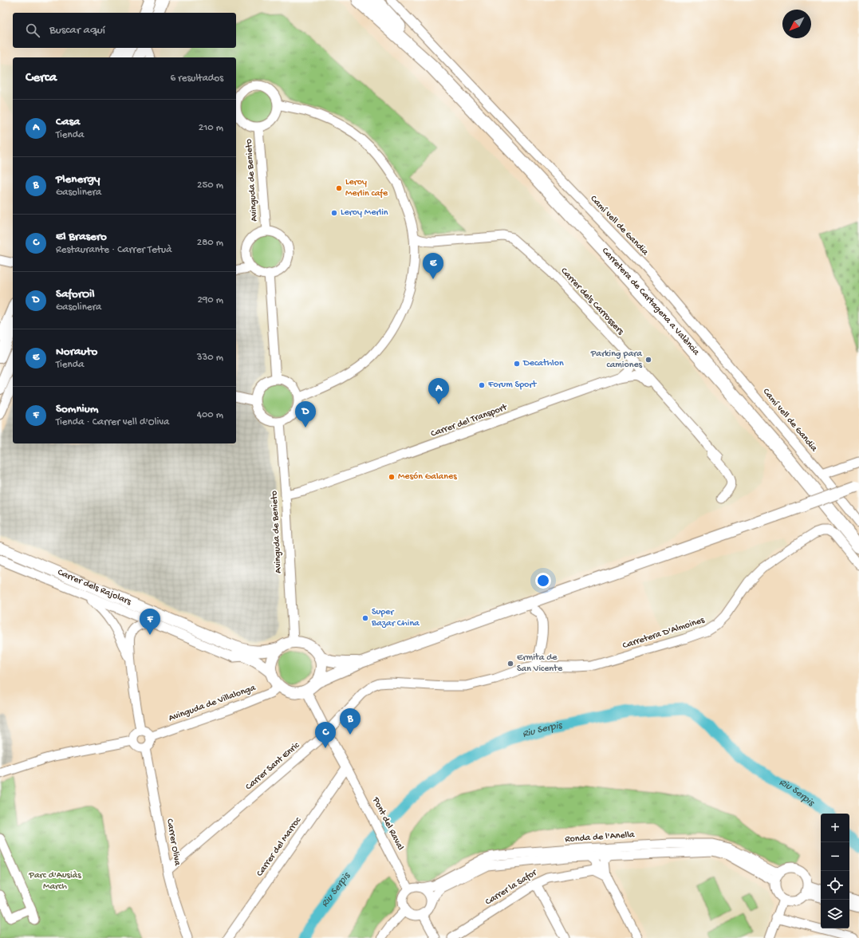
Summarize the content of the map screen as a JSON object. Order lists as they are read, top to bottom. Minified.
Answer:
{"streets":{"highway":["Carretera de Cartagena a València"],"main road":["Carrer dels Rajolars"],"street":["Avinguda de Benieto","Camí vell de Gandia","Carrer dels Carrossers","Carrer del Transport","Carretera D'Almoines","Avinguda de Villalonga","Carrer Sant Enric","Pont del Raval","Ronda de l'Anella","Carrer Oliva","Carrer del Marroc","Carrer la Safor"]},"crossings":[["Avinguda de Benieto","Carrer del Transport"],["Avinguda de Benieto","Carrer dels Rajolars"],["Avinguda de Benieto","Avinguda de Villalonga"],["Avinguda de Benieto","Pont del Raval"],["Carrer dels Carrossers","Carrer del Transport"],["Carrer dels Rajolars","Avinguda de Villalonga"],["Carrer dels Rajolars","Pont del Raval"],["Carretera D'Almoines","Carrer Sant Enric"],["Avinguda de Villalonga","Pont del Raval"],["Avinguda de Villalonga","Carrer Oliva"],["Carrer Sant Enric","Pont del Raval"],["Carrer Sant Enric","Carrer Oliva"],["Pont del Raval","Ronda de l'Anella"],["Pont del Raval","Carrer del Marroc"]],"water":["Riu Serpis"],"parks":["Parc d'Ausiàs March"],"places":["Leroy Merlin cafe","Leroy Merlin","Parking para camiones","Decathlon","Forum Sport","Mesón Galanes","Super Bazar China","Ermita de San Vicente"],"north":"bottom left","page":{"search":"Buscar aquí","heading":["Cerca","6 resultados"],"list":[{"mark":"A","name":"Casa","note":"Tienda","value":"210 m"},{"mark":"B","name":"Plenergy","note":"Gasolinera","value":"250 m"},{"mark":"C","name":"El Brasero","note":"Restaurante · Carrer Tetuà","value":"280 m"},{"mark":"D","name":"SaforOil","note":"Gasolinera","value":"290 m"},{"mark":"E","name":"Norauto","note":"Tienda","value":"330 m"},{"mark":"F","name":"Somnium","note":"Tienda · Carrer vell d'Oliva","value":"400 m"}],"pins":["E","A","D","F","B","C"],"map_buttons":["+","−"]}}
